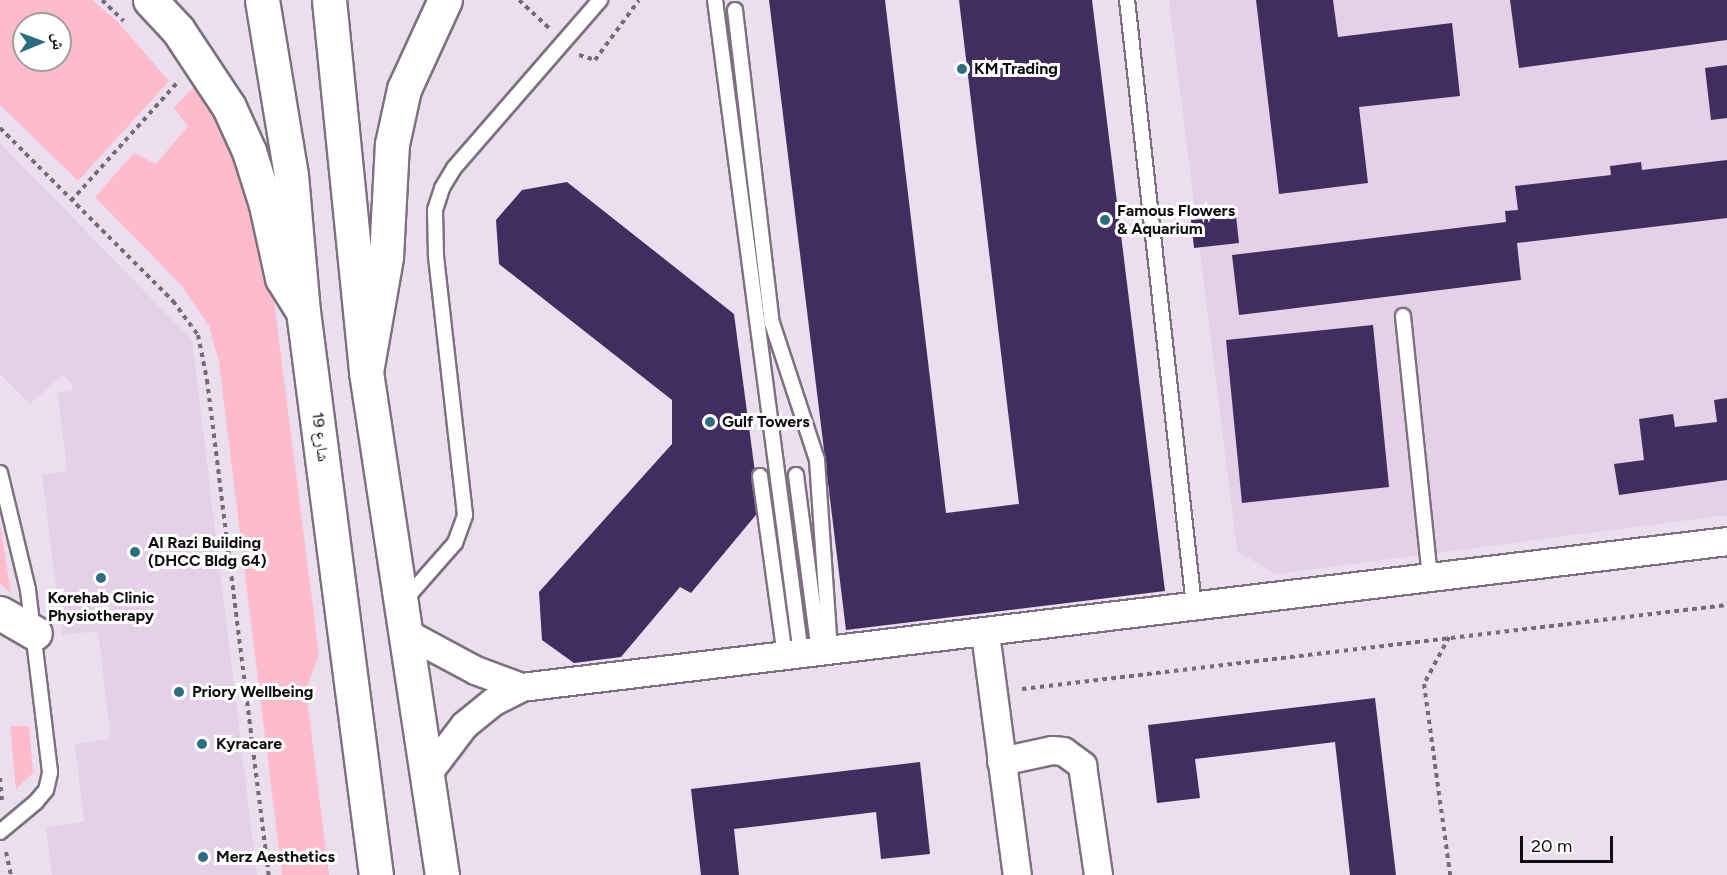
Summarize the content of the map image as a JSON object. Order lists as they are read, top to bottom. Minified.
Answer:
{"streets":{"main road":["شارع 19"]},"places":["KM Trading","Famous Flowers & Aquarium","Gulf Towers","Al Razi Building (DHCC Bldg 64)","Korehab Clinic Physiotherapy","Priory Wellbeing","Kyracare","Merz Aesthetics"],"scale_bar":"20 m","north":"right"}
